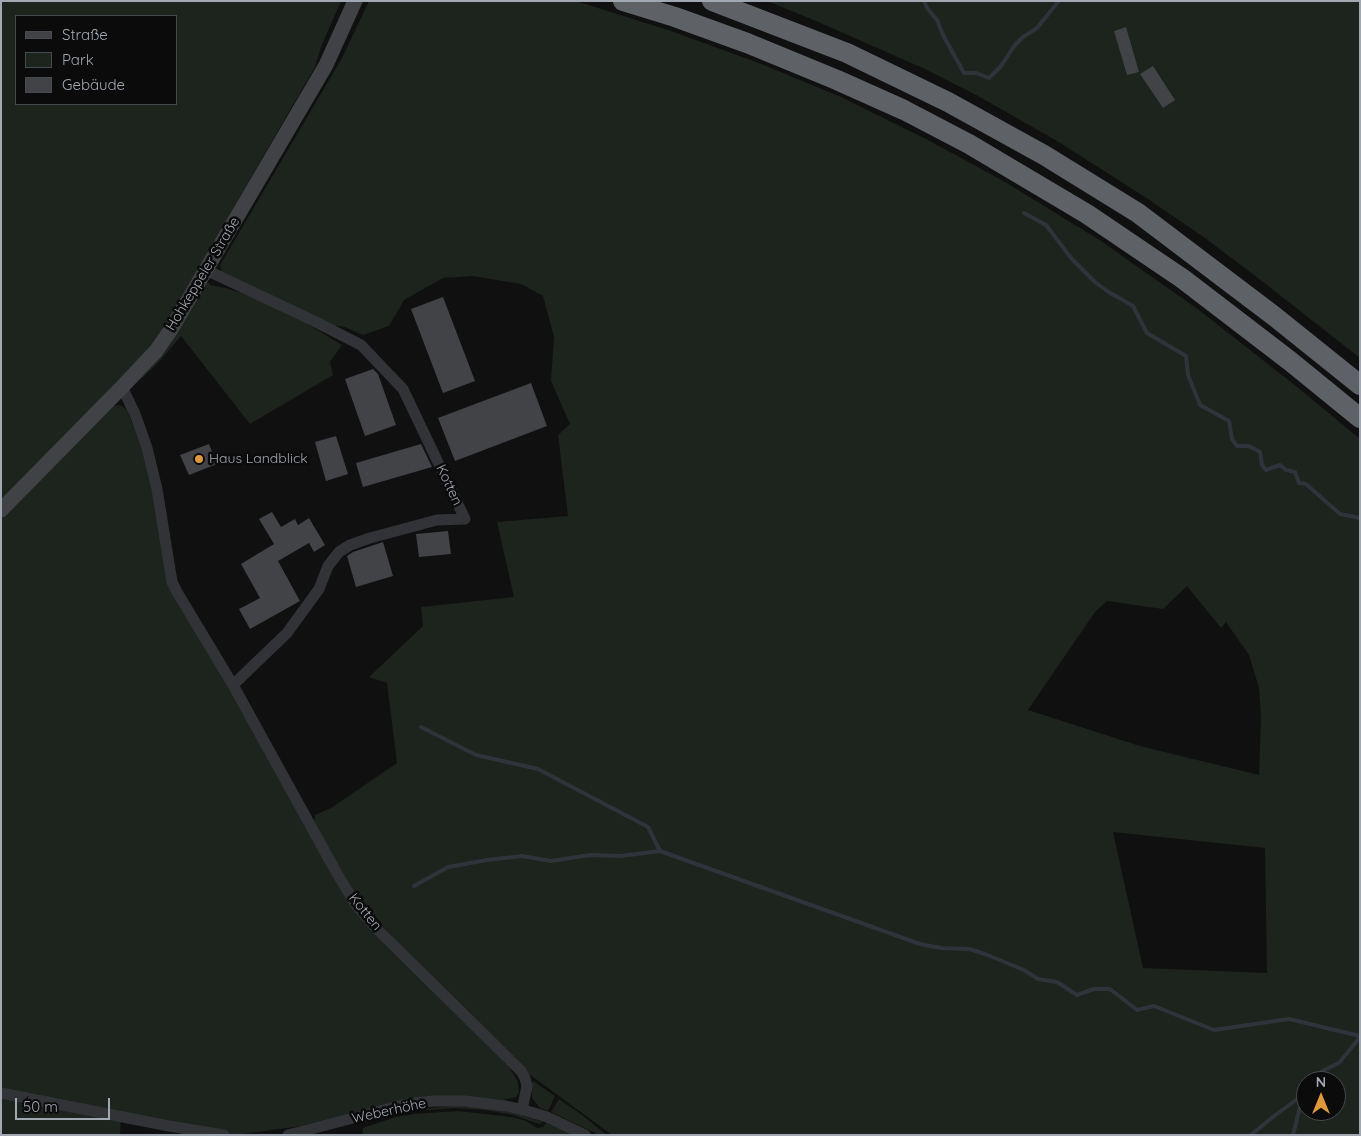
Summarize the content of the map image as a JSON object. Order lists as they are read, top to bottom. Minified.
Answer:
{"streets":{"street":["Hohkeppeler Straße","Kotten","Weberhöhe"]},"crossings":[["Hohkeppeler Straße","Kotten"],["Kotten","Weberhöhe"]],"places":["Haus Landblick"],"legend":["Straße","Park","Gebäude"],"scale_bar":"50 m","north":"top"}
